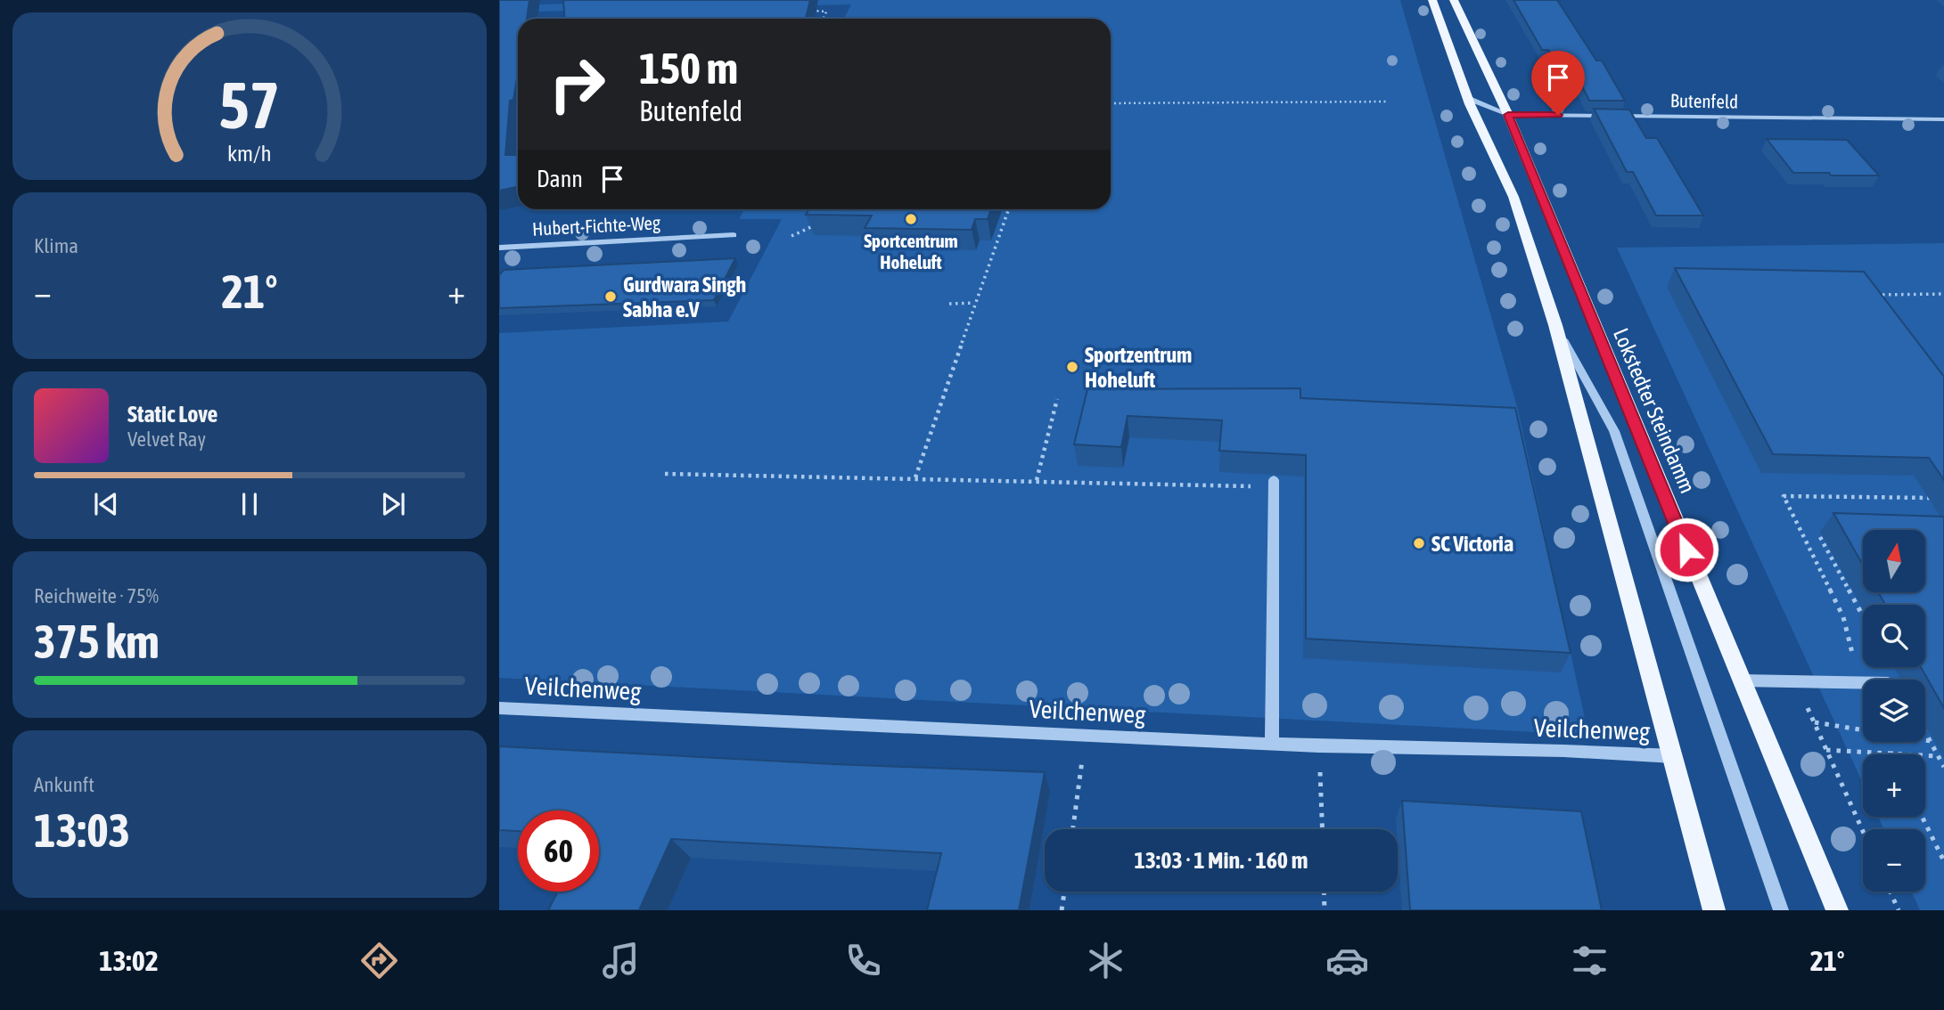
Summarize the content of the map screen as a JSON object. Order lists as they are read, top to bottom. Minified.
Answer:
{"streets":{"main road":["Lokstedter Steindamm"],"street":["Butenfeld","Hubert-Fichte-Weg","Veilchenweg"]},"crossings":[["Butenfeld","Lokstedter Steindamm"]],"places":["Sportcentrum Hoheluft","Gurdwara Singh Sabha e.V","Sportzentrum Hoheluft","SC Victoria"],"north":"top","page":{"turn":["150 m","Butenfeld"],"then":"Dann","tile":["Klima",["Reichweite · 75%","375 km"],["Ankunft","13:03"]],"heat":["−","21°","+"],"song":["Static Love","Velvet Ray"],"map_buttons":["+","−"],"limit":"60","trip":"13:03 · 1 Min. · 160 m","tabs":["13:02","21°"],"gauge":["57","km/h"]}}
